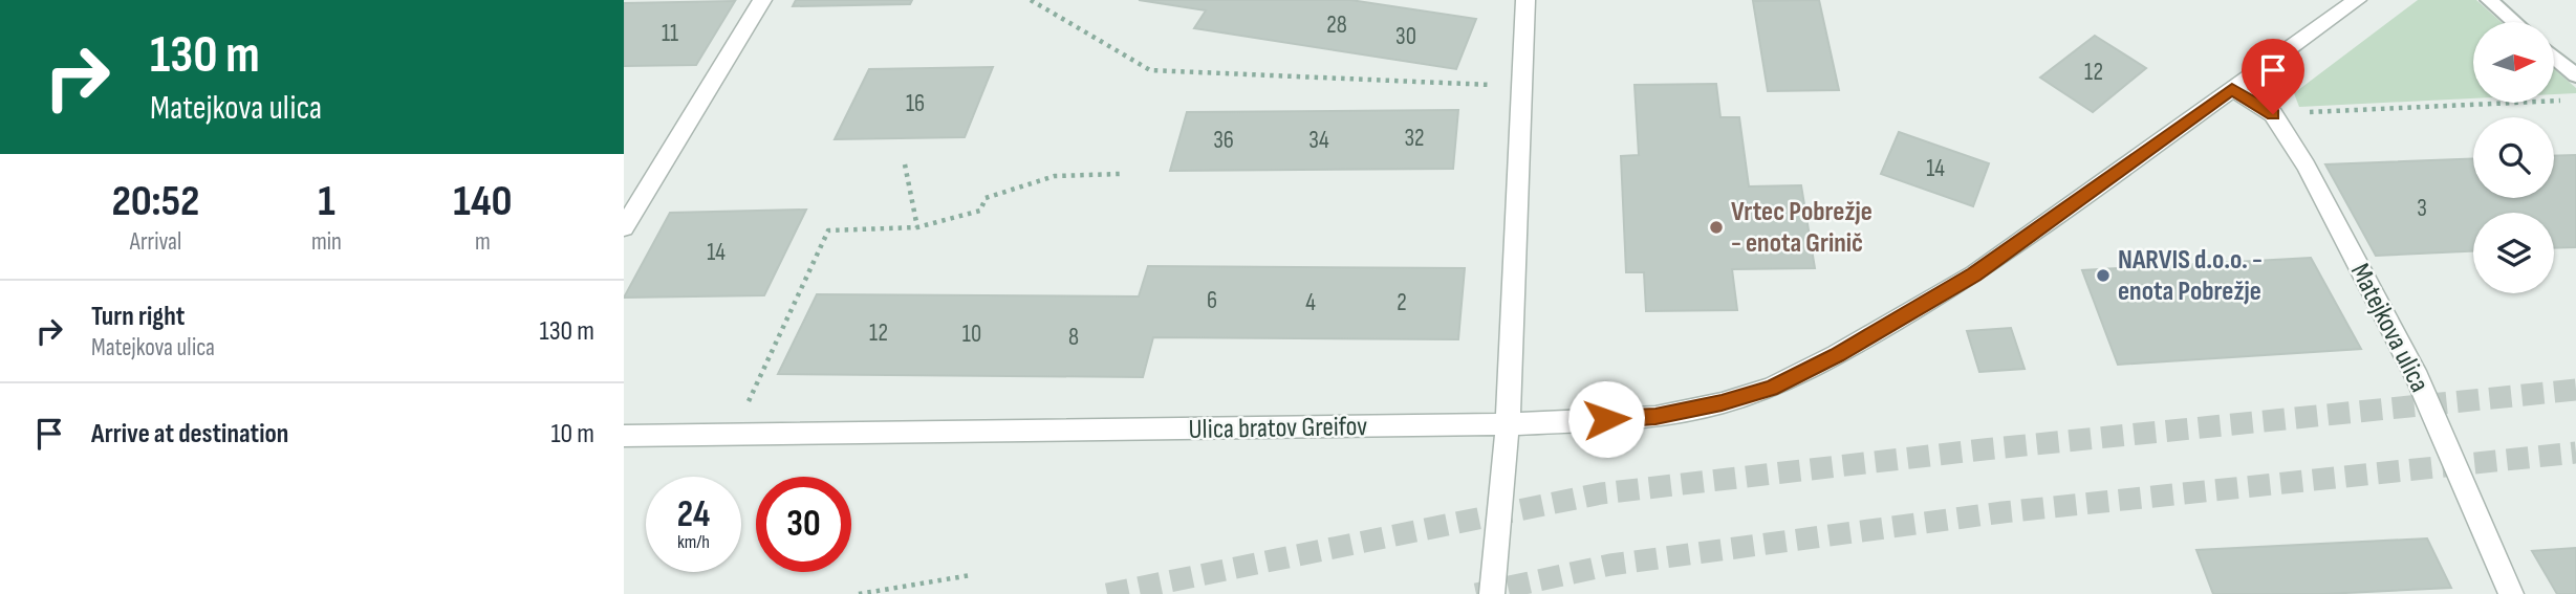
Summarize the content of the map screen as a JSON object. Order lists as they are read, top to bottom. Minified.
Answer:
{"streets":{"street":["Matejkova ulica","Ulica bratov Greifov"]},"crossings":[["Matejkova ulica","Ulica bratov Greifov"]],"places":["Vrtec Pobrežje - enota Grinič","NARVIS d.o.o. - enota Pobrežje"],"house_numbers":["28","11","30","12","16","32","36","34","14","3","14","6","4","2","12","10","8"],"north":"right","page":{"turn":["130 m","Matejkova ulica"],"eta":["20:52","Arrival","1","min","140","m"],"list":[{"name":"Turn right","note":"Matejkova ulica","value":"130 m"},{"name":"Arrive at destination","value":"10 m"}],"speed":"24 km/h","limit":"30"}}
